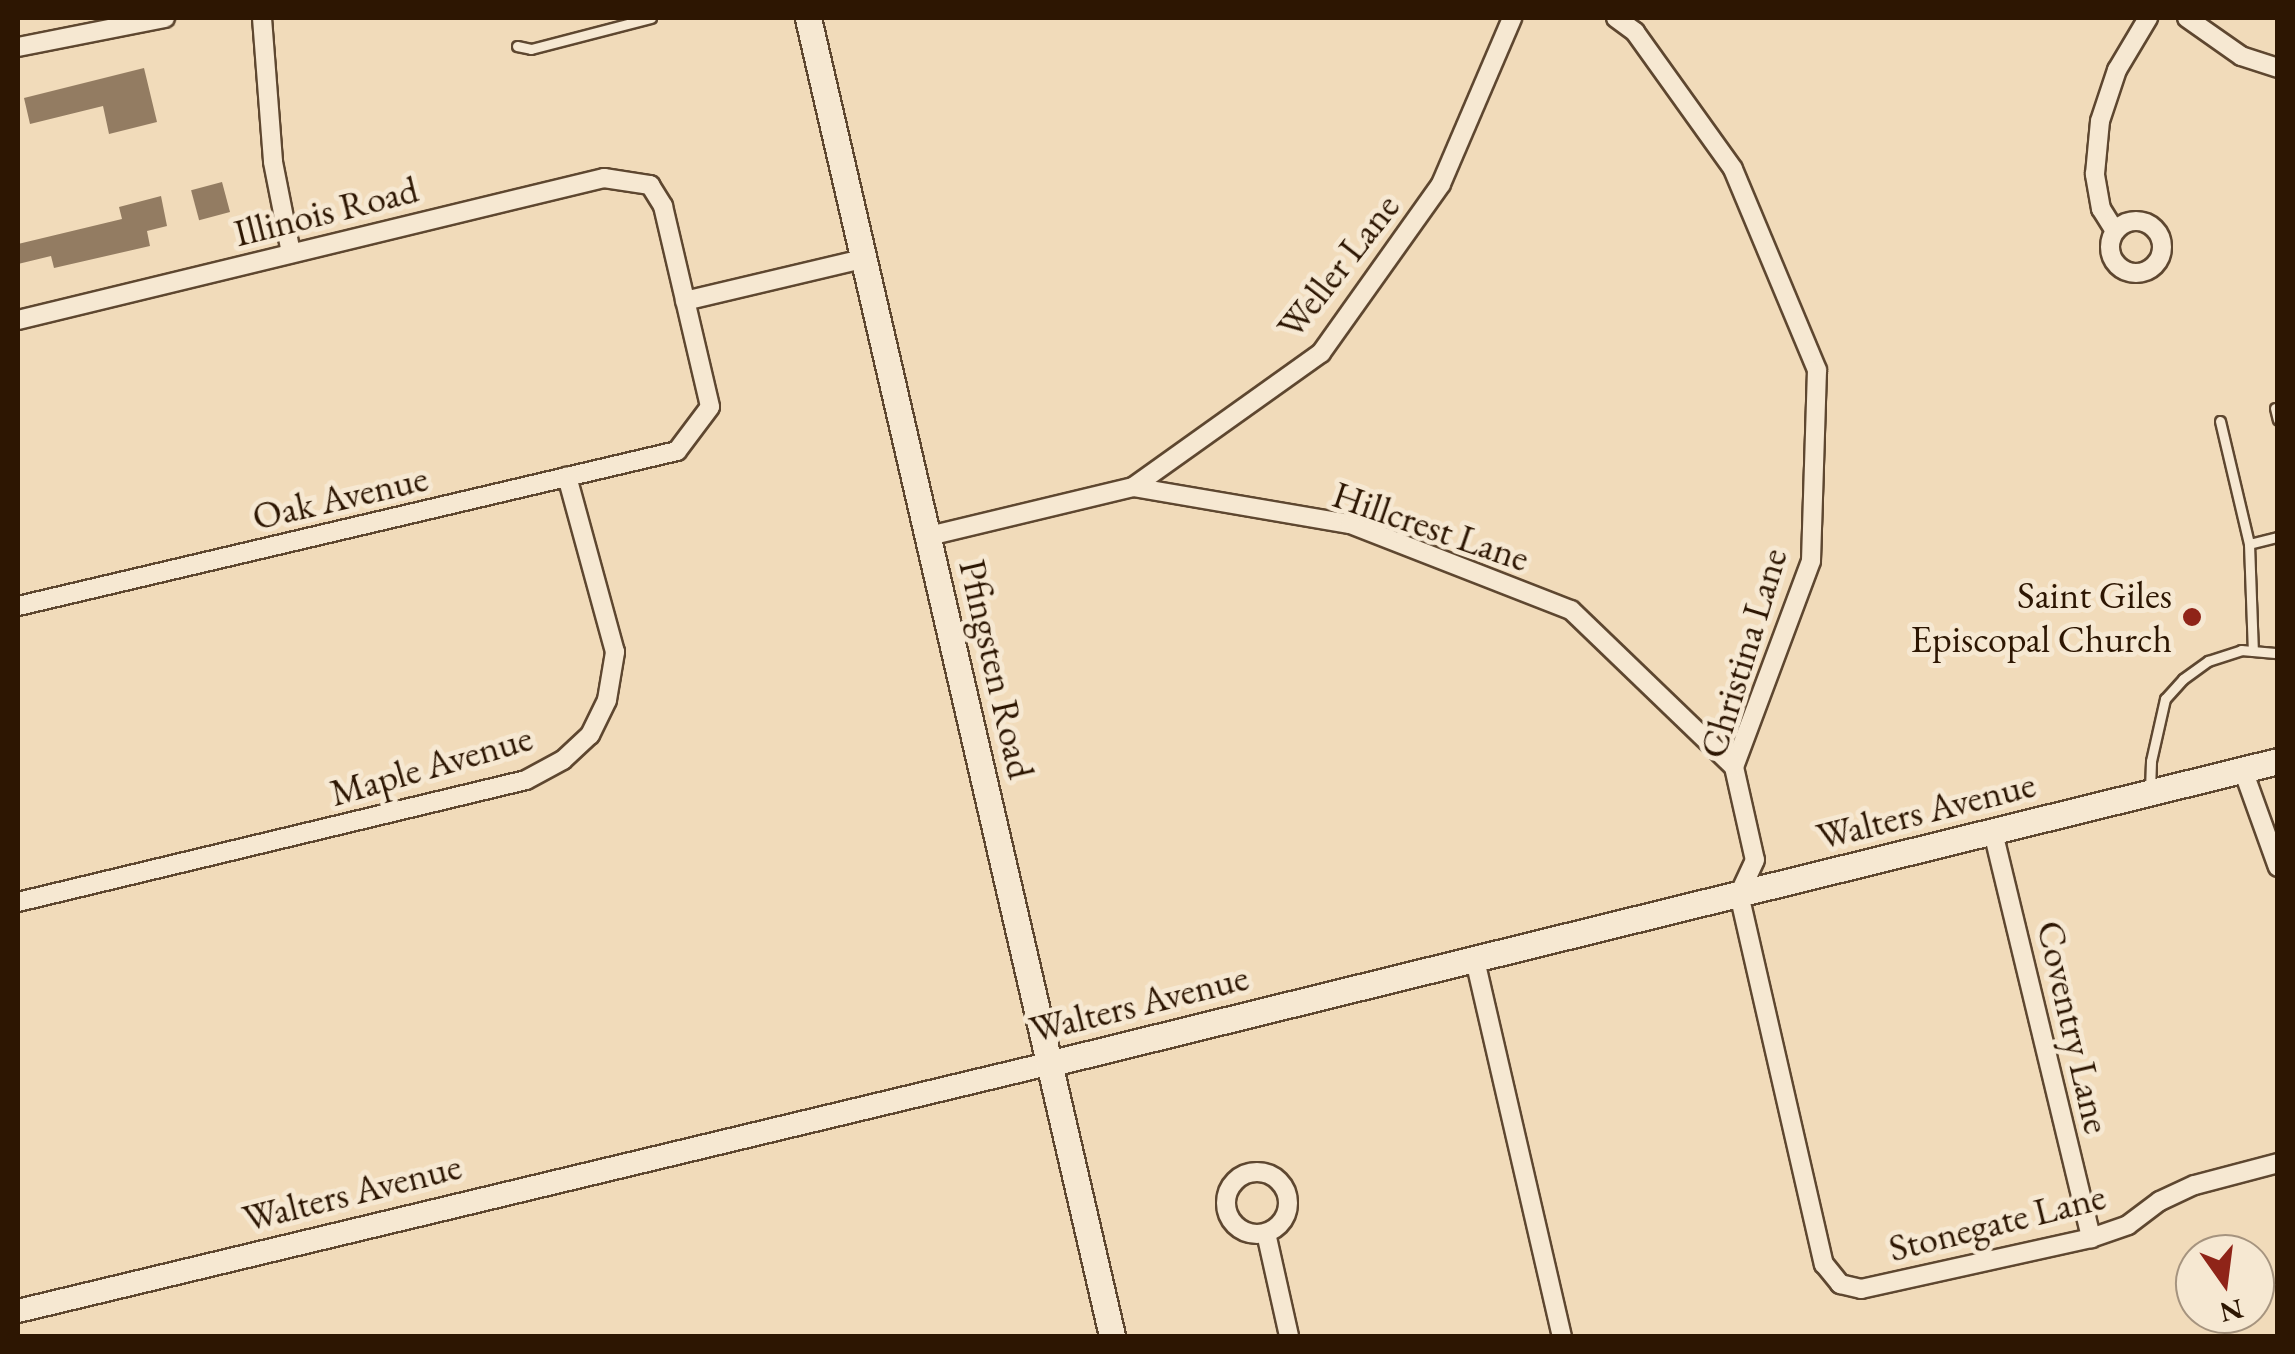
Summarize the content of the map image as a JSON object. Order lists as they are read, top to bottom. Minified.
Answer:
{"streets":{"main road":["Pfingsten Road","Walters Avenue"],"street":["Illinois Road","Weller Lane","Oak Avenue","Hillcrest Lane","Christina Lane","Maple Avenue","Coventry Lane","Stonegate Lane"]},"crossings":[["Illinois Road","Oak Avenue"],["Weller Lane","Hillcrest Lane"],["Oak Avenue","Maple Avenue"],["Hillcrest Lane","Christina Lane"],["Hillcrest Lane","Pfingsten Road"],["Christina Lane","Walters Avenue"],["Christina Lane","Stonegate Lane"],["Pfingsten Road","Walters Avenue"],["Walters Avenue","Coventry Lane"],["Coventry Lane","Stonegate Lane"]],"places":["Saint Giles Episcopal Church"],"north":"bottom"}
